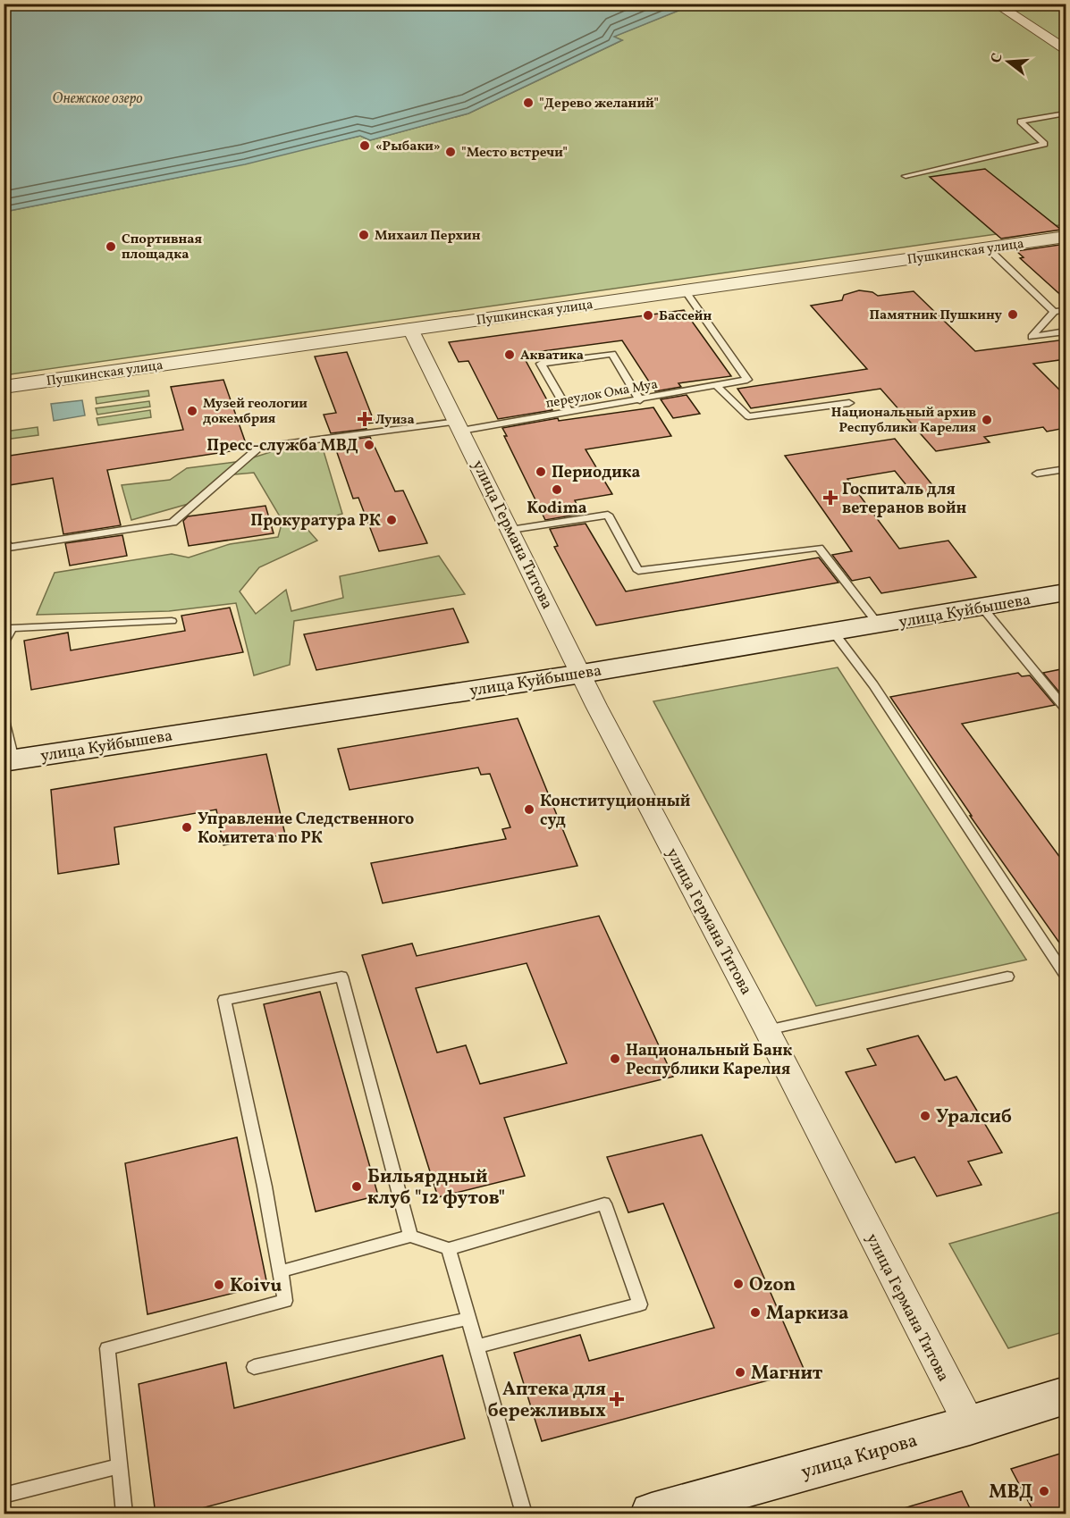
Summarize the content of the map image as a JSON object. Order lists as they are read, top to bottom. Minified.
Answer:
{"streets":{"main road":["улица Куйбышева","улица Кирова"],"street":["Пушкинская улица","улица Германа Титова"],"lane":["переулок Ома Муа"]},"crossings":[["Пушкинская улица","переулок Ома Муа"],["Пушкинская улица","улица Германа Титова"],["переулок Ома Муа","улица Германа Титова"],["улица Германа Титова","улица Куйбышева"],["улица Германа Титова","улица Кирова"]],"water":["Онежское озеро"],"places":{"other":["\"Дерево желаний\"","«Рыбаки»","\"Место встречи\"","Михаил Перхин","Спортивная площадка","Памятник Пушкину","Бассейн","Акватика","Музей геологии докембрия","Национальный архив Республики Карелия","Пресс-служба МВД","Периодика","Kodima","Прокуратура РК","Конституционный суд","Управление Следственного Комитета по РК","Национальный Банк Республики Карелия","Уралсиб","Бильярдный клуб \"12 футов\"","Ozon","Koivu","Маркиза","Магнит","МВД"],"health":["Луиза","Госпиталь для ветеранов войн","Аптека для бережливых"]},"north":"left"}
